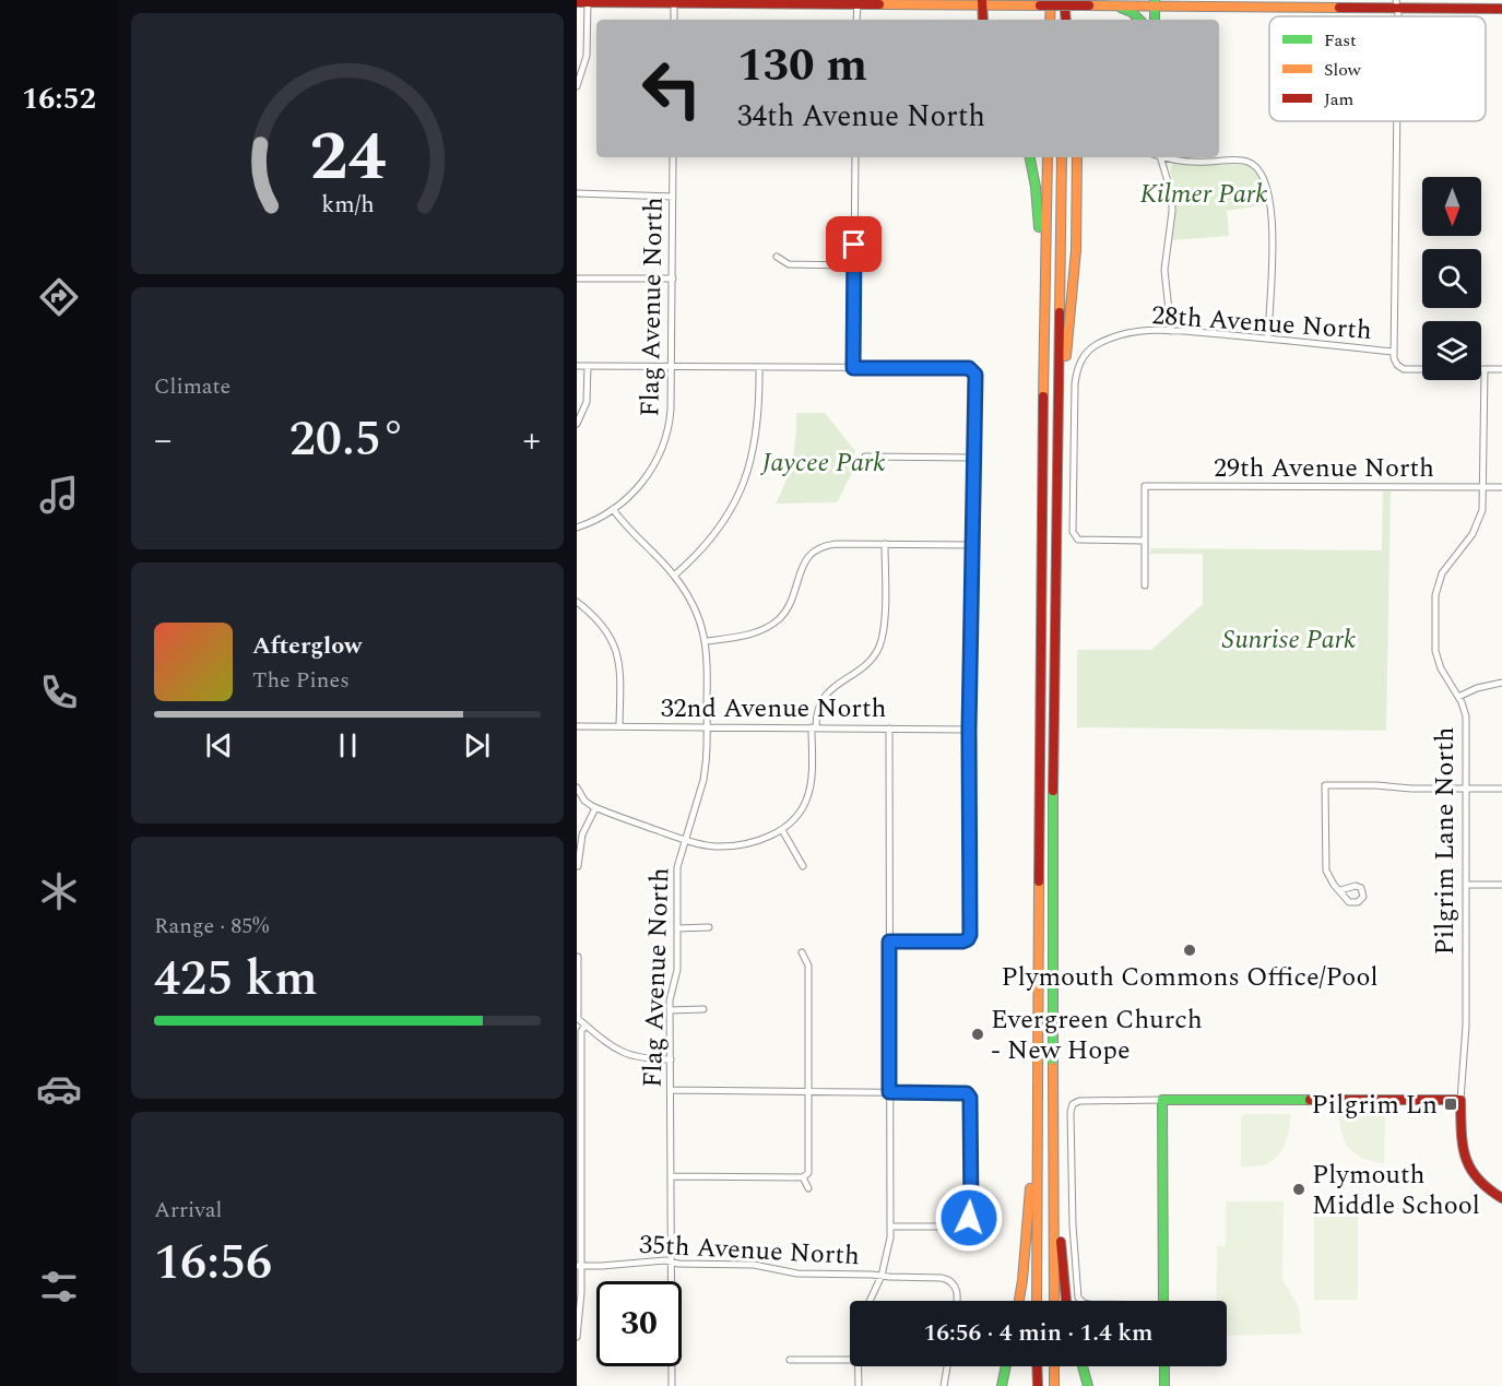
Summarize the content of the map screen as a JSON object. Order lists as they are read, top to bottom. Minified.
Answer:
{"streets":{"main road":["Pilgrim Lane North"],"street":["Flag Avenue North","28th Avenue North","29th Avenue North","32nd Avenue North","35th Avenue North"]},"crossings":[["Flag Avenue North","32nd Avenue North"],["Flag Avenue North","35th Avenue North"],["28th Avenue North","29th Avenue North"],["28th Avenue North","Pilgrim Lane North"],["29th Avenue North","Pilgrim Lane North"]],"parks":["Kilmer Park","Jaycee Park","Sunrise Park"],"places":{"other":["Plymouth Commons Office/Pool","Evergreen Church - New Hope","Plymouth Middle School"],"transit":["Pilgrim Ln"]},"legend":["Fast","Slow","Jam"],"north":"bottom","page":{"tabs":"16:52","turn":["130 m","34th Avenue North"],"tile":["Climate",["Range · 85%","425 km"],["Arrival","16:56"]],"heat":["−","20.5°","+"],"song":["Afterglow","The Pines"],"limit":"30","trip":"16:56 · 4 min · 1.4 km","gauge":["24","km/h"]}}
